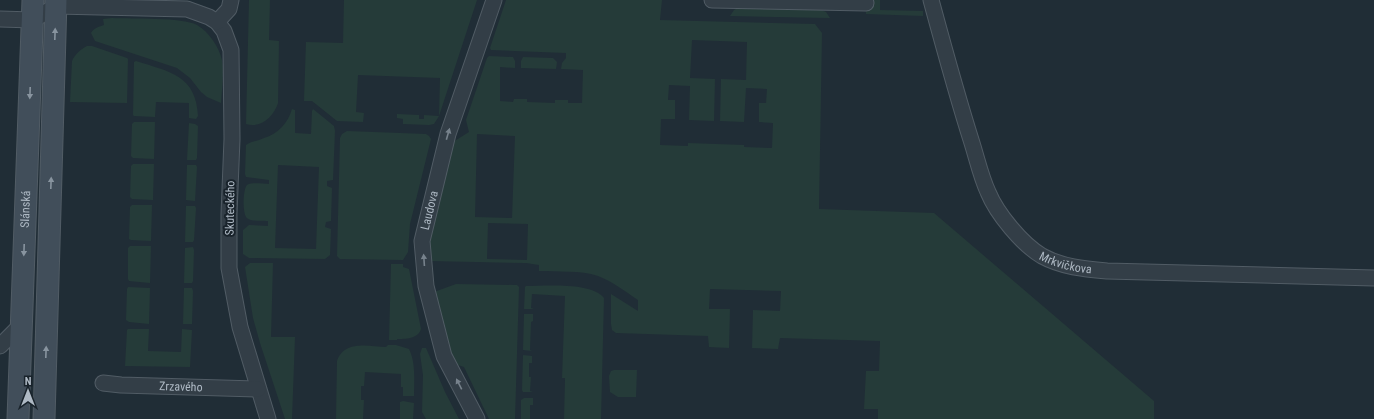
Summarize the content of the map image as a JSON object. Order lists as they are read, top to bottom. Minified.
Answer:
{"streets":{"main road":["Slánská"],"street":["Skuteckého","Laudova","Mrkvičkova","Zrzavého"]},"crossings":[["Skuteckého","Zrzavého"]],"one_way":["Laudova"],"north":"top"}
